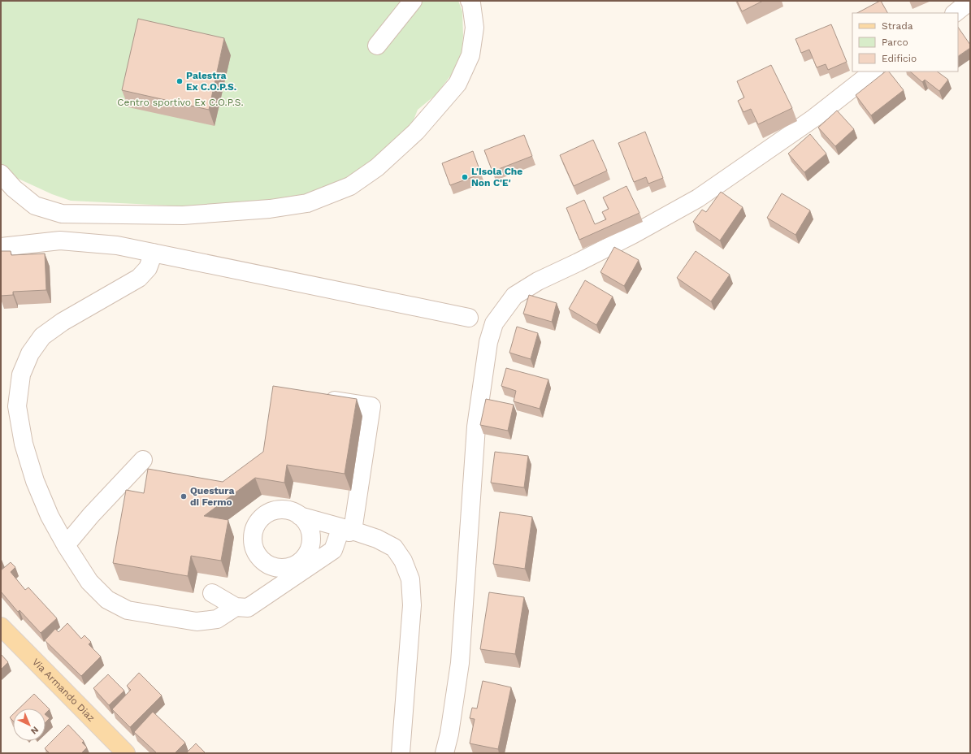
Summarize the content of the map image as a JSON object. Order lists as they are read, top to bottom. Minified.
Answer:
{"streets":{"main road":["Via Armando Diaz"]},"parks":["Centro sportivo Ex C.O.P.S."],"places":["Palestra Ex C.O.P.S.","L'Isola Che Non C'E'","Questura di Fermo"],"legend":["Strada","Parco","Edificio"],"north":"bottom right"}
